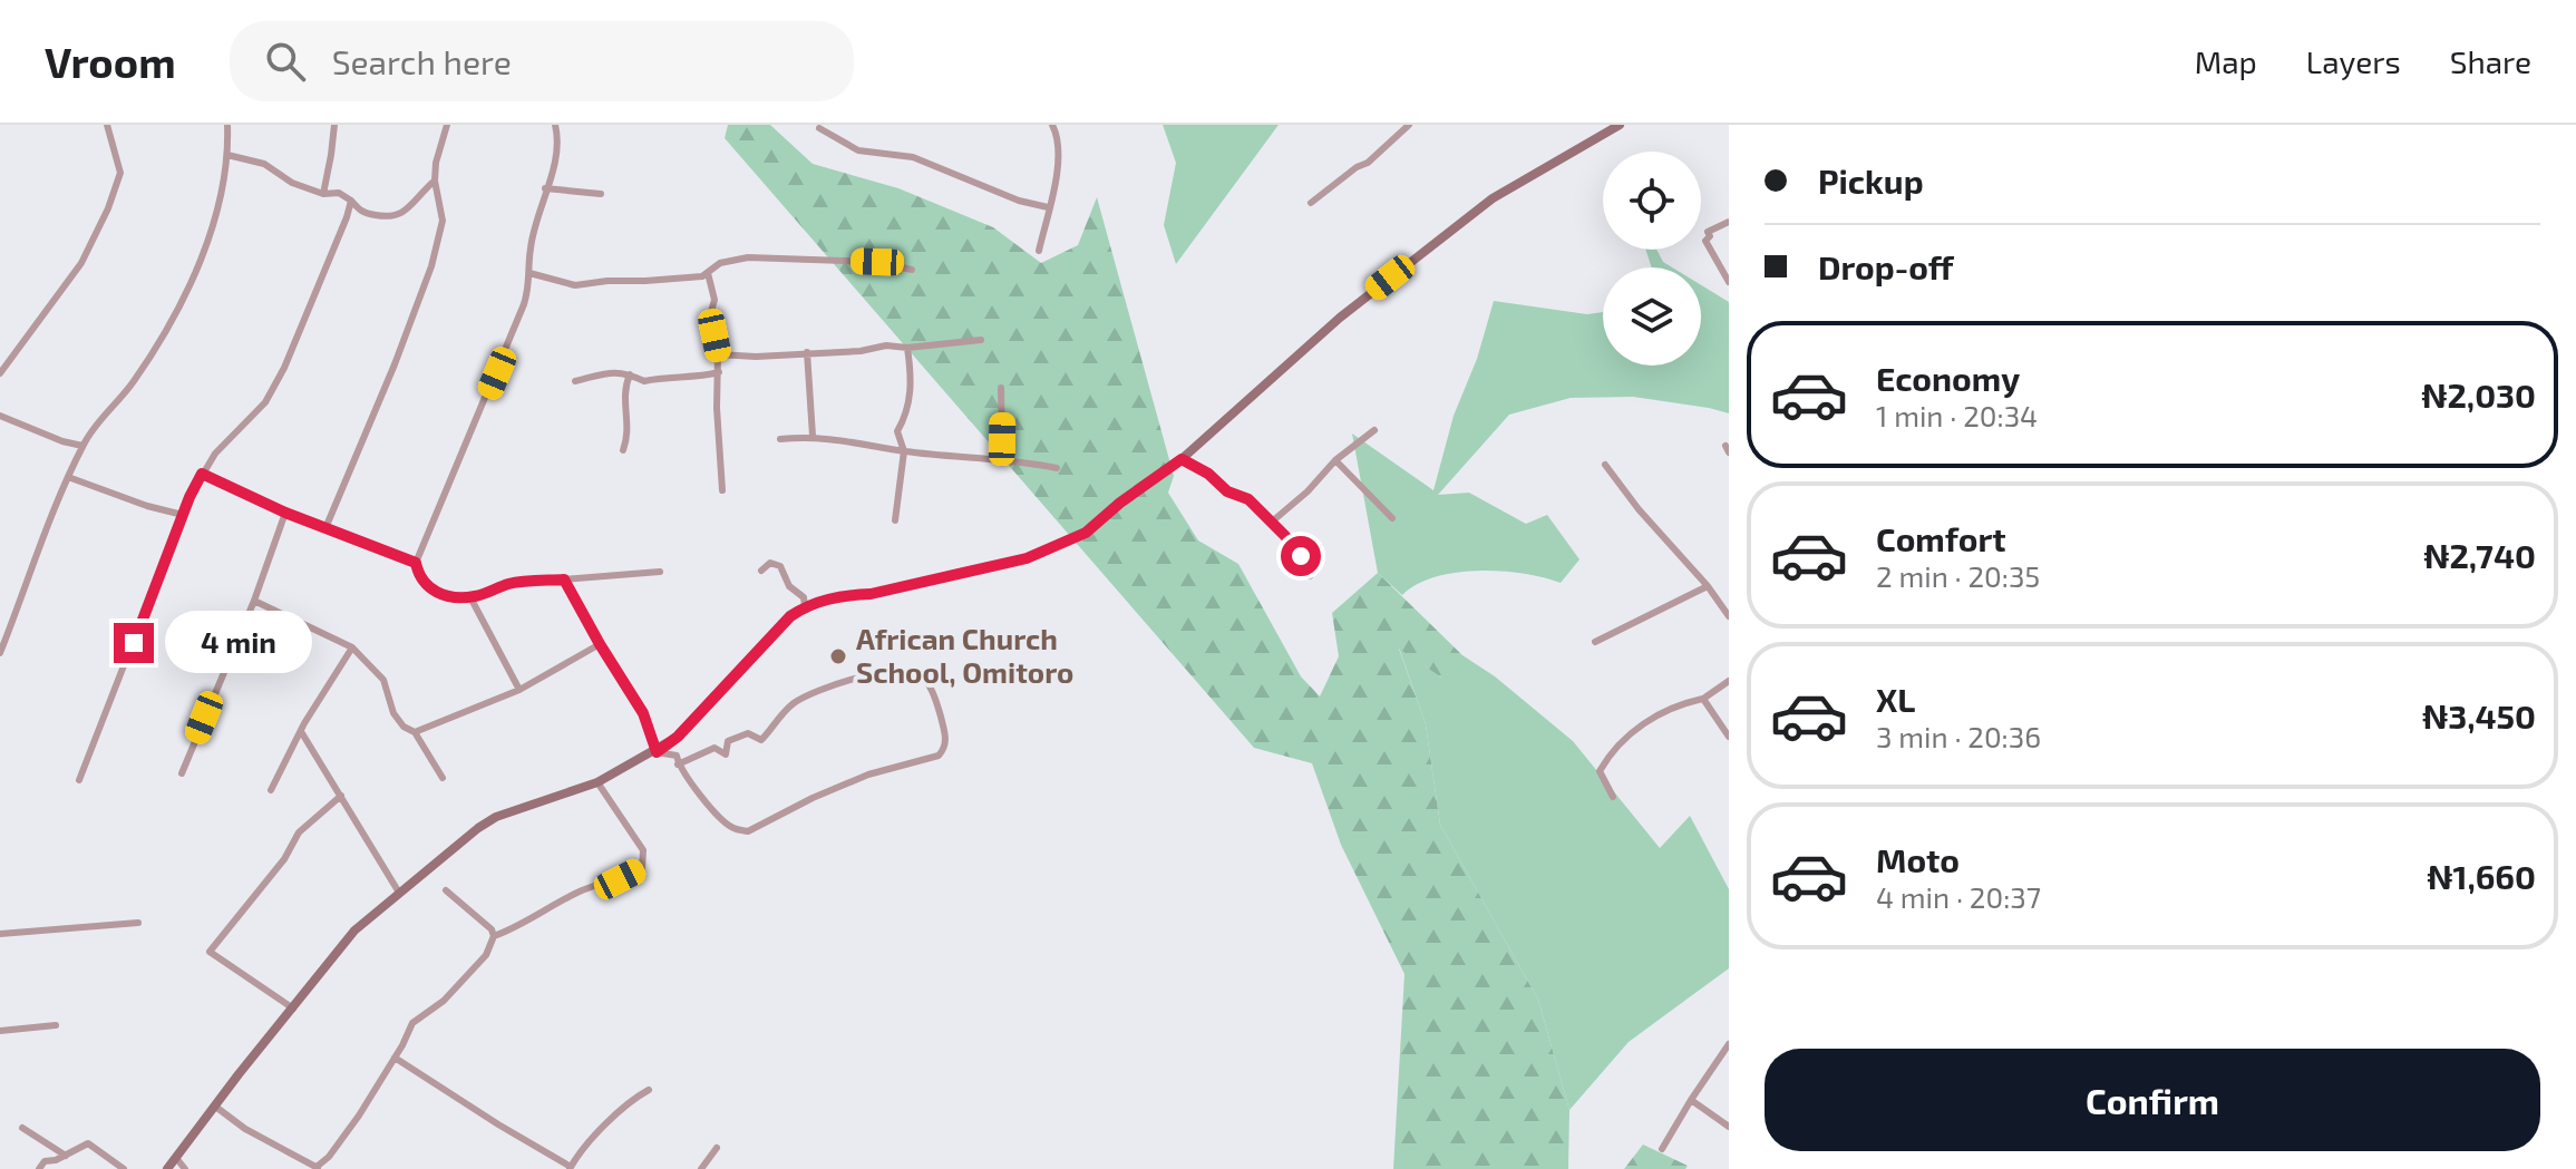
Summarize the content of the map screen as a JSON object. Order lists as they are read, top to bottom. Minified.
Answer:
{"places":["African Church School, Omitoro"],"page":{"header":"Vroom","search":"Search here","nav":["Map","Layers","Share"],"banner":["Pickup","Drop-off"],"list":[{"name":"Economy","note":"1 min · 20:34","value":"₦2,030"},{"name":"Comfort","note":"2 min · 20:35","value":"₦2,740"},{"name":"XL","note":"3 min · 20:36","value":"₦3,450"},{"name":"Moto","note":"4 min · 20:37","value":"₦1,660"}],"bubble":"4 min","buttons":"Confirm"}}
